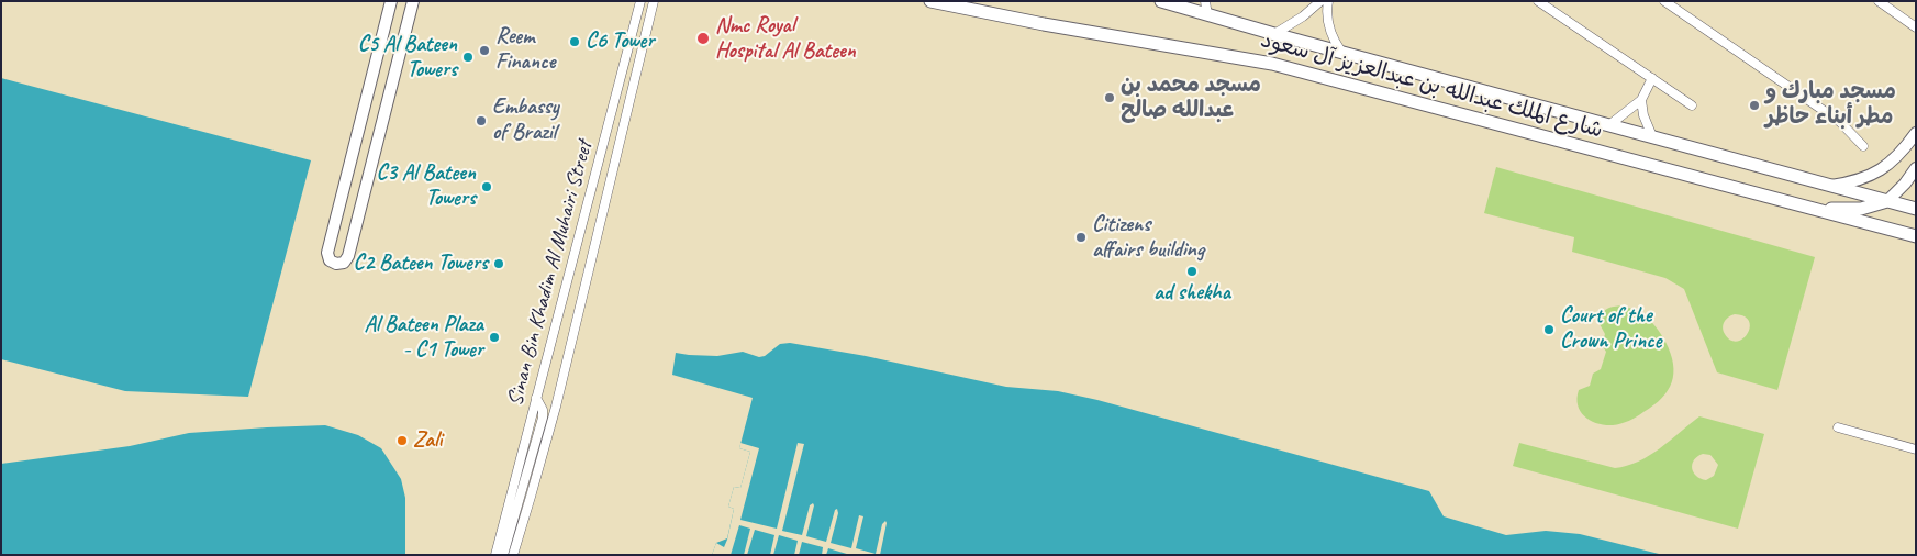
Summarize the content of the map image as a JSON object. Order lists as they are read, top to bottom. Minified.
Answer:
{"streets":{"main road":["شارع الملك عبدالله بن عبدالعزيز آل سعود"],"street":["Sinan Bin Khadim Al Muhairi Street"]},"places":["Nmc Royal Hospital Al Bateen","C6 Tower","Reem Finance","C5 Al Bateen Towers","مسجد محمد بن عبدالله صالح","مسجد مبارك و مطر أبناء حاظر","Embassy of Brazil","C3 Al Bateen Towers","Citizens affairs building","C2 Bateen Towers","ad shekha","Court of the Crown Prince","Al Bateen Plaza - C1 Tower","Zali"]}
